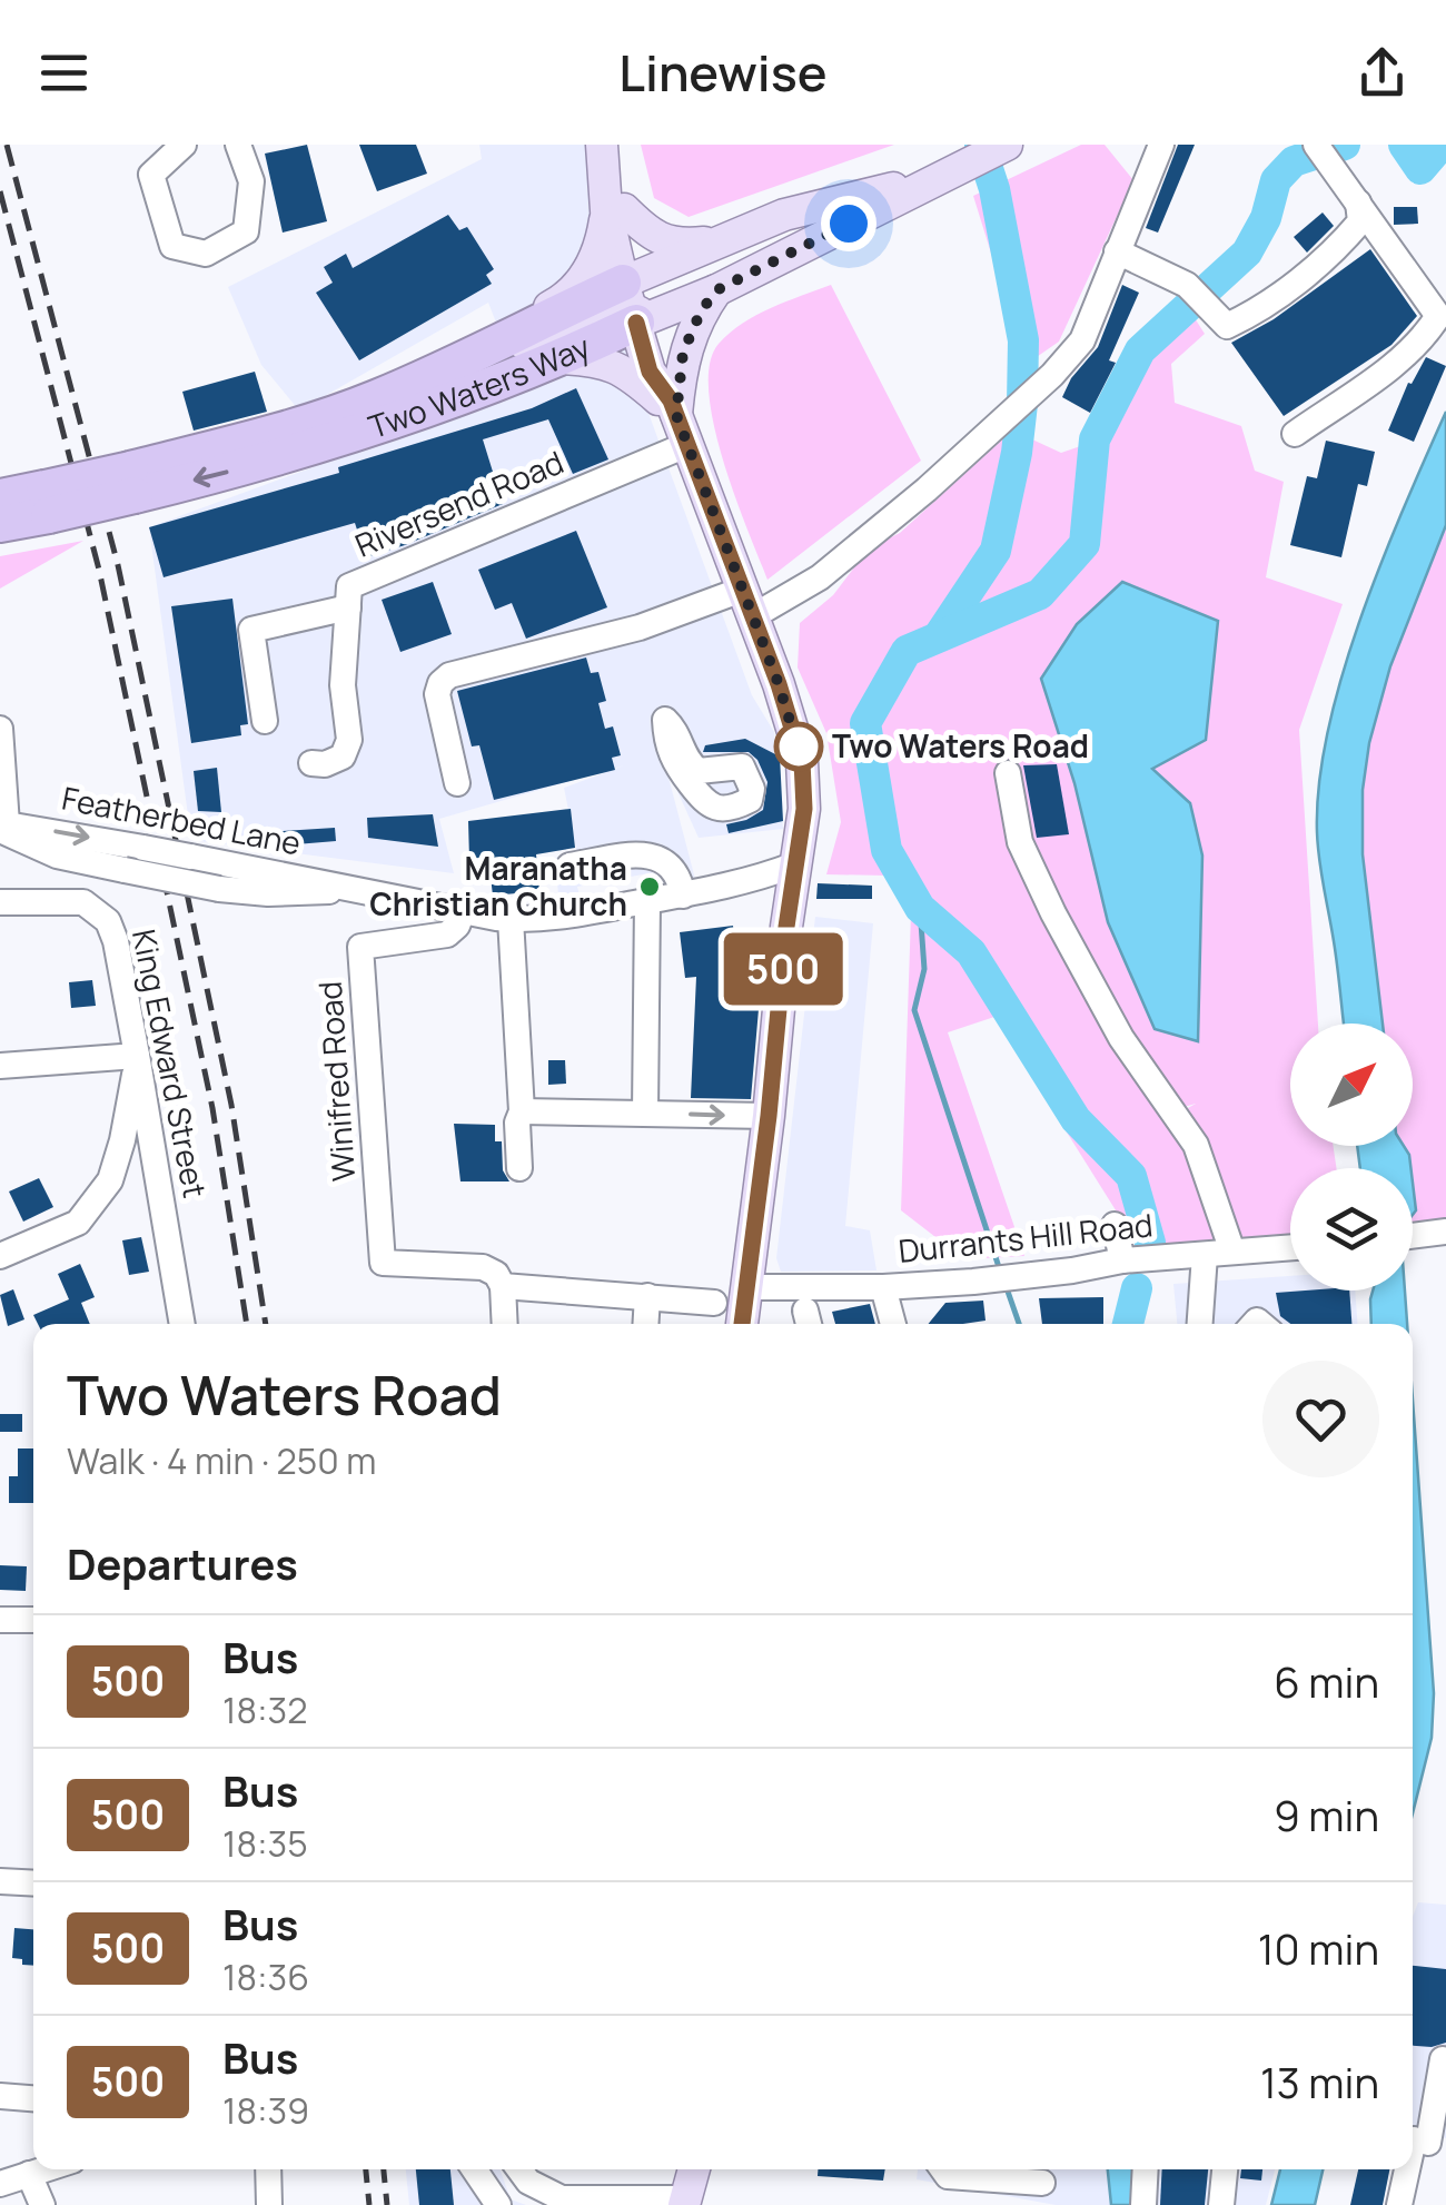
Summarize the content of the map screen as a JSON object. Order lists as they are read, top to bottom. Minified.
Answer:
{"streets":{"highway":["Two Waters Way"],"street":["Riversend Road","Featherbed Lane","King Edward Street","Winifred Road","Durrants Hill Road"]},"crossings":[["Featherbed Lane","Winifred Road"]],"places":["Two Waters Road","Maranatha Christian Church"],"lines":["bus line 500"],"north":"top right","page":{"header":"Linewise","on_map":"500","heading":[["Two Waters Road","Walk · 4 min · 250 m"],"Departures"],"list":[{"mark":"500","name":"Bus","note":"18:32","value":"6 min"},{"mark":"500","name":"Bus","note":"18:35","value":"9 min"},{"mark":"500","name":"Bus","note":"18:36","value":"10 min"},{"mark":"500","name":"Bus","note":"18:39","value":"13 min"}]}}
